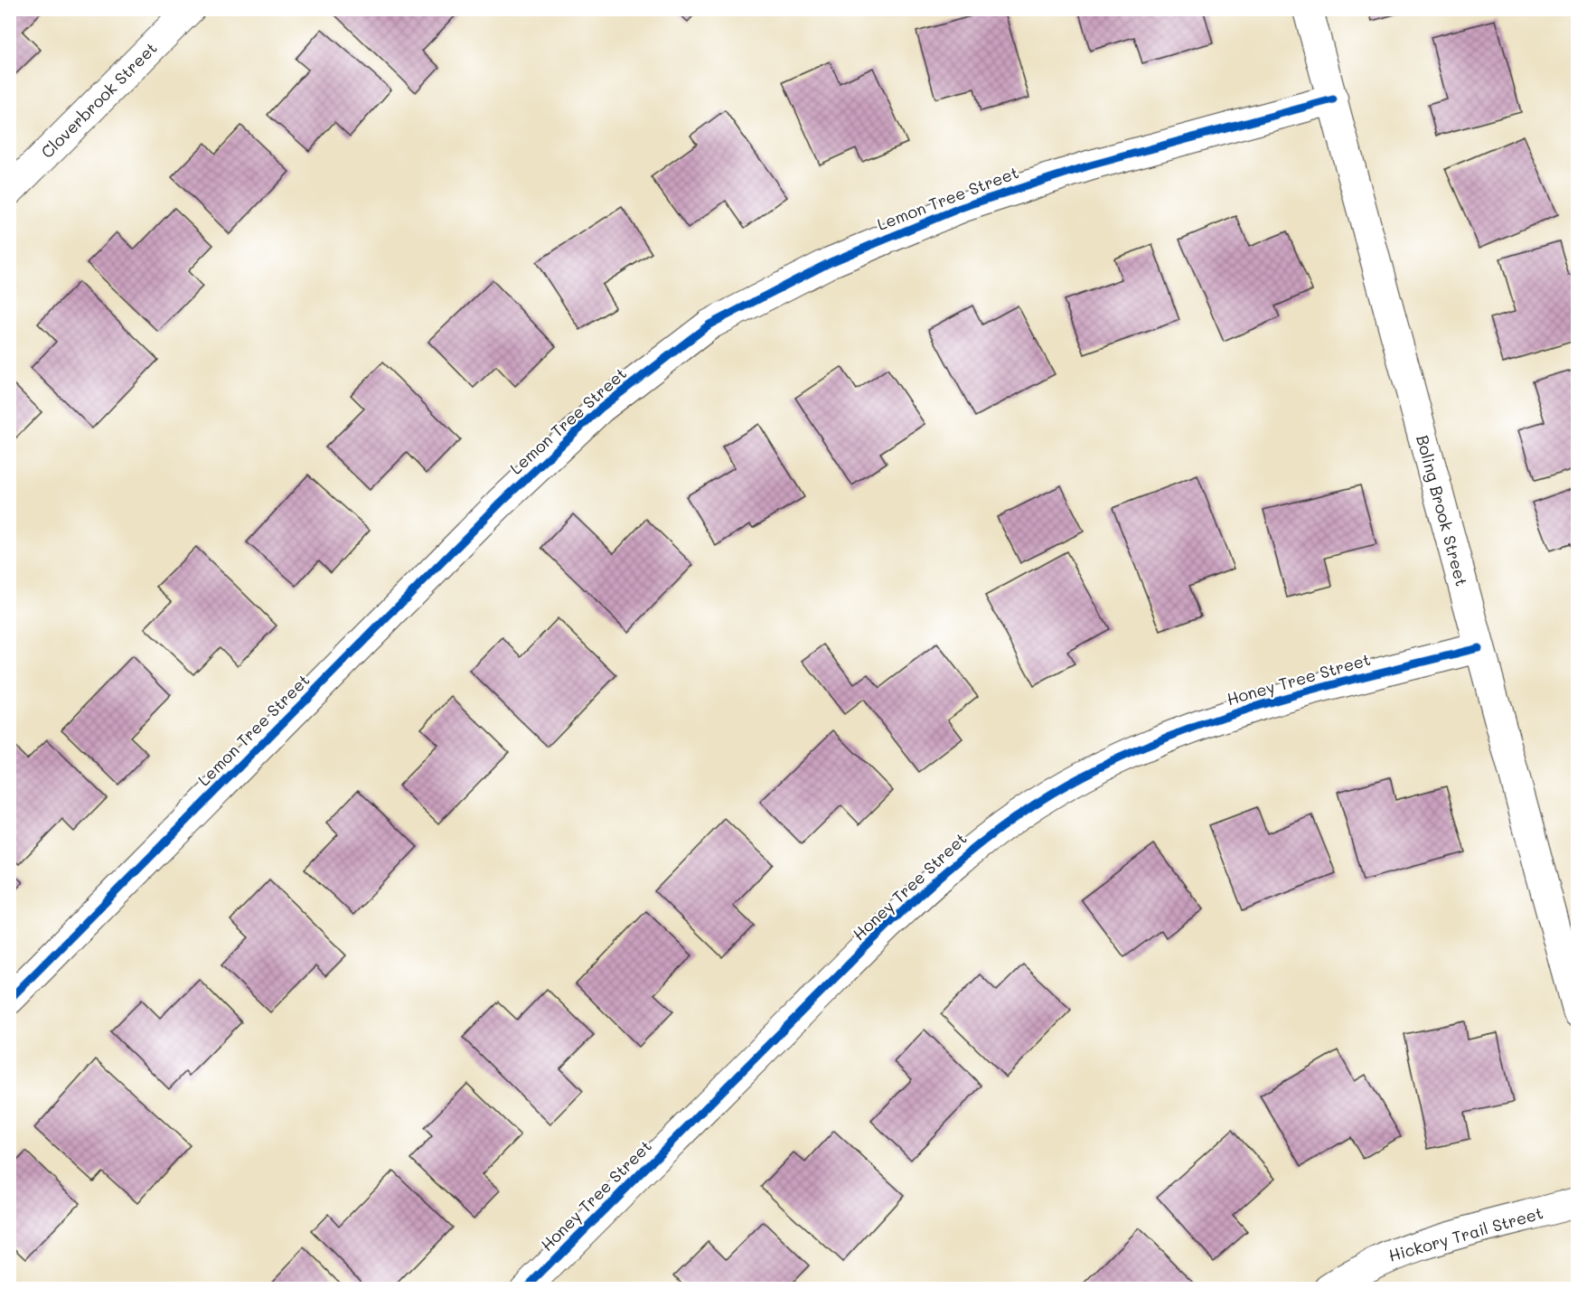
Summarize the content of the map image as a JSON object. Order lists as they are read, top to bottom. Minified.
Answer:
{"streets":{"street":["Cloverbrook Street","Lemon Tree Street","Boling Brook Street","Honey Tree Street","Hickory Trail Street"]},"crossings":[["Lemon Tree Street","Boling Brook Street"],["Boling Brook Street","Honey Tree Street"]]}
